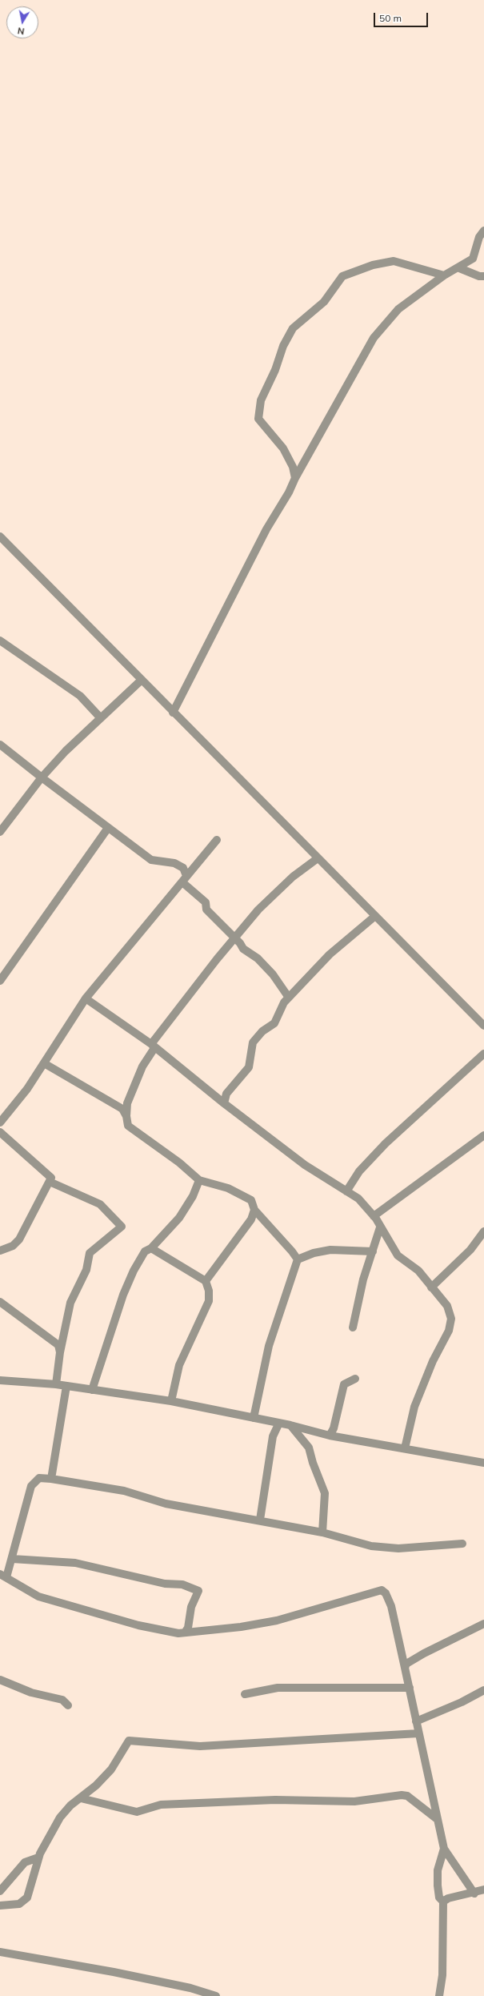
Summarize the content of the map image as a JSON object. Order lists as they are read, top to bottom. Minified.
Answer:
{"scale_bar":"50 m","north":"bottom"}
